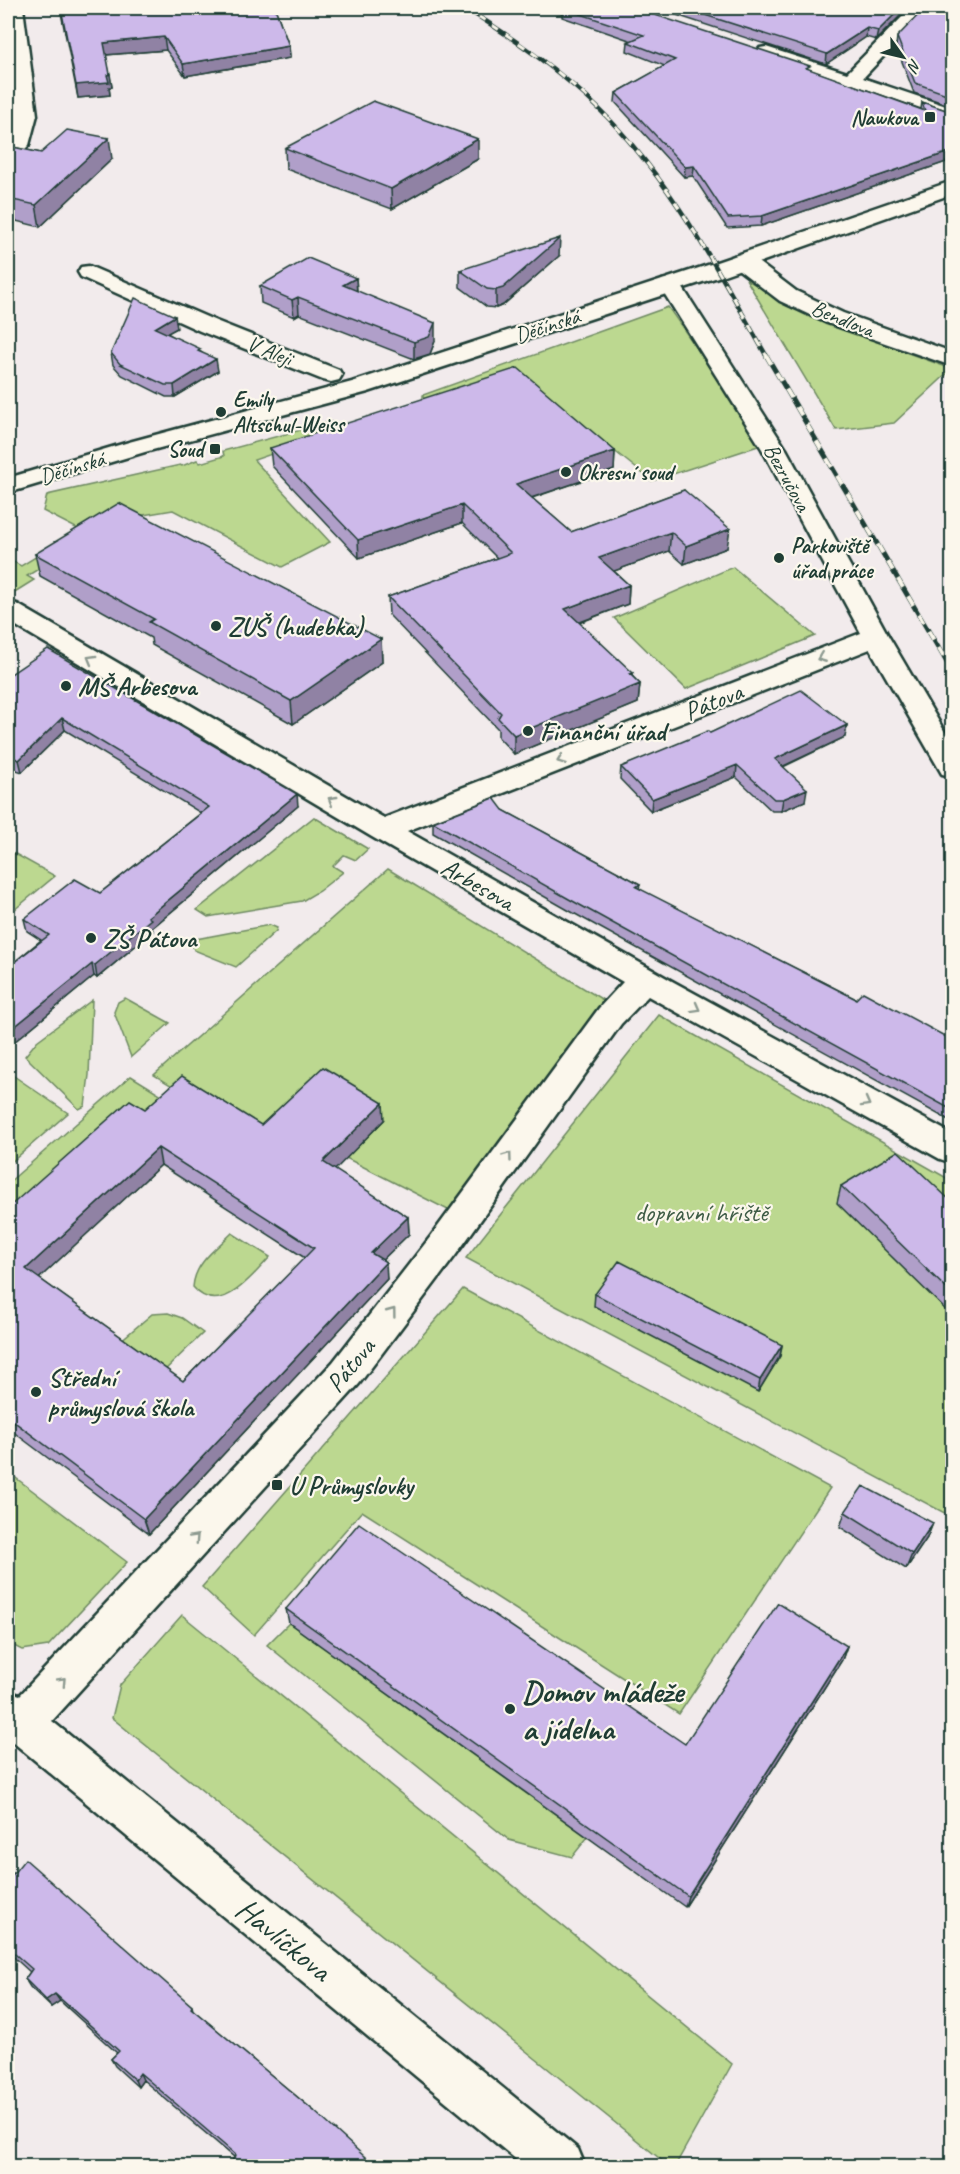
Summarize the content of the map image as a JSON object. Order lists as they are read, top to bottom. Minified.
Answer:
{"streets":{"street":["Bendlova","Děčínská","V Aleji","Bezručova","Pátova","Arbesova","Havlíčkova"]},"crossings":[["Bendlova","Děčínská"],["Děčínská","Bezručova"],["Bezručova","Pátova"],["Pátova","Arbesova"],["Pátova","Havlíčkova"]],"parks":["dopravní hřiště"],"places":{"transit":["Nawkova","Soud","U Průmyslovky"],"other":["Emily Altschul-Weiss","Okresní soud","Parkoviště úřad práce","ZUŠ (hudebka)","MŠ Arbesova","Finanční úřad","ZŠ Pátova","Střední průmyslová škola","Domov mládeže a jídelna"]},"north":"bottom right"}
